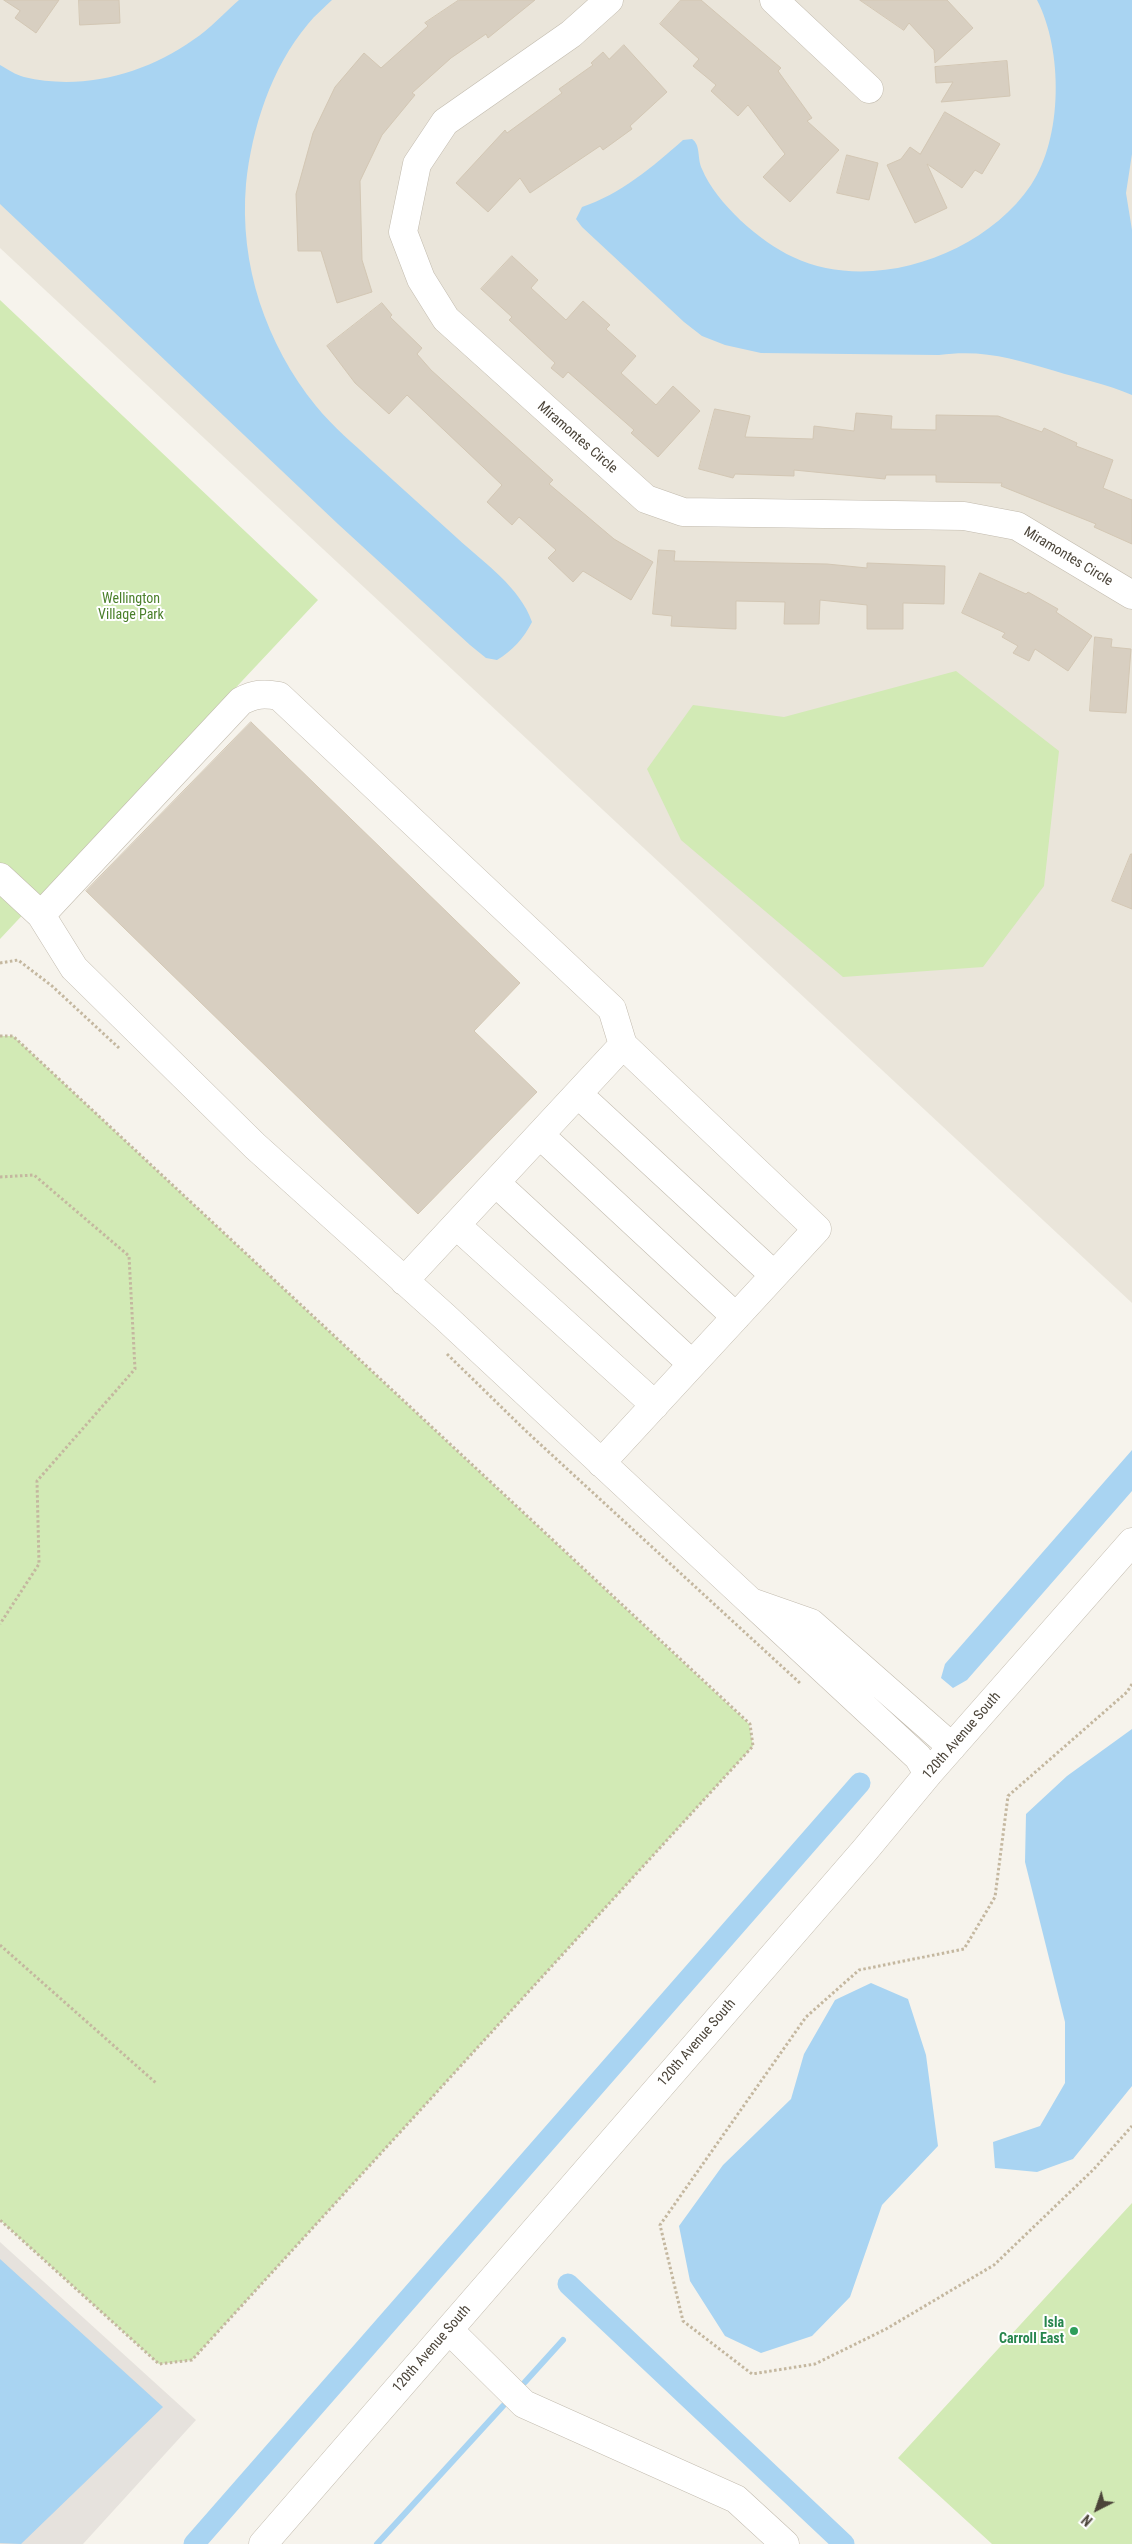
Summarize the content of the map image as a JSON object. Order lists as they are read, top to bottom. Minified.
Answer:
{"streets":{"street":["Miramontes Circle","120th Avenue South"]},"parks":["Wellington Village Park"],"places":["Isla Carroll East"],"north":"bottom left"}
